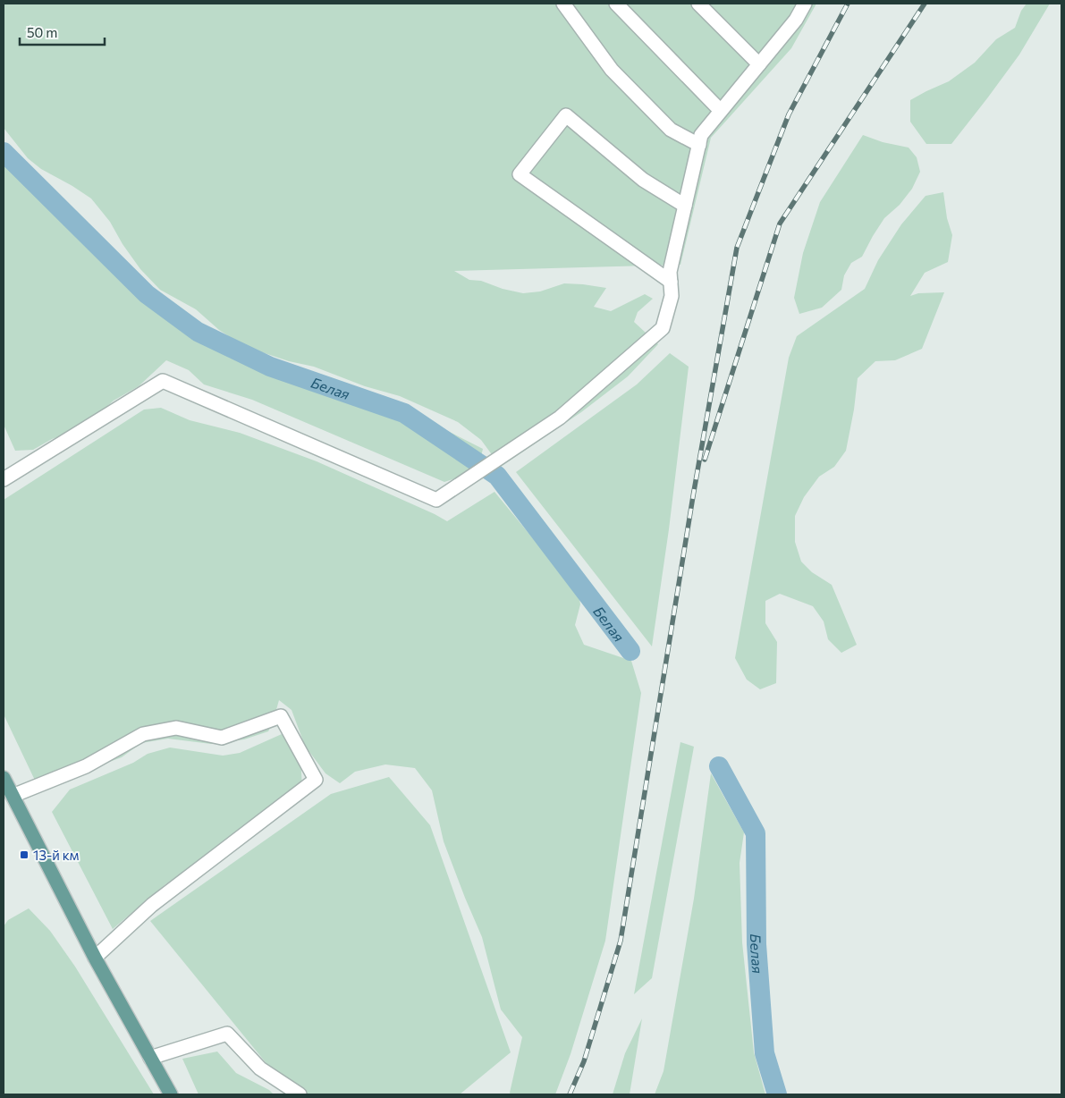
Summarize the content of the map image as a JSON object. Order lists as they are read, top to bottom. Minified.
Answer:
{"water":["Белая"],"places":{"transit":["13-й км"]},"scale_bar":"50 m"}
